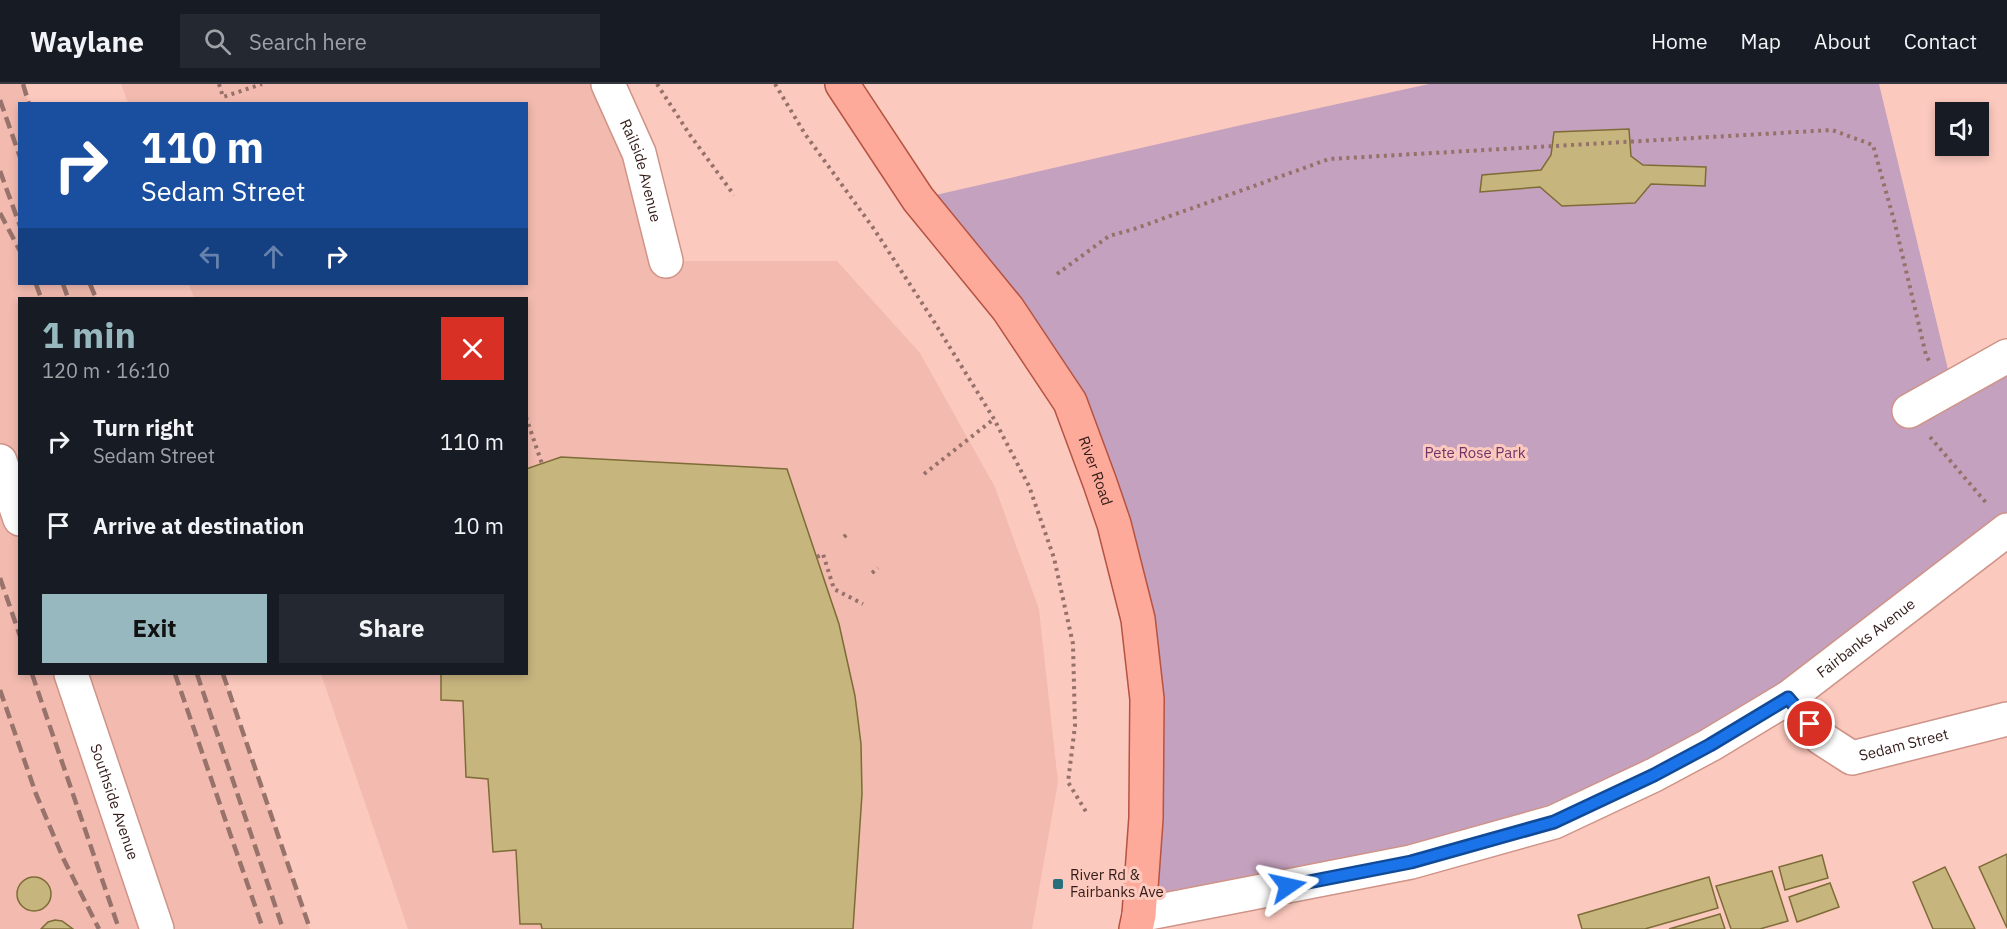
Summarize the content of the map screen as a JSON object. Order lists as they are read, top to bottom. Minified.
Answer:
{"streets":{"main road":["River Road"],"street":["Railside Avenue","Fairbanks Avenue","Sedam Street","Southside Avenue"]},"crossings":[["River Road","Fairbanks Avenue"],["Fairbanks Avenue","Sedam Street"]],"parks":["Pete Rose Park"],"places":{"transit":["River Rd & Fairbanks Ave"]},"page":{"header":"Waylane","search":"Search here","nav":["Home","Map","About","Contact"],"turn":["110 m","Sedam Street"],"heading":["1 min","120 m · 16:10"],"list":[{"name":"Turn right","note":"Sedam Street","value":"110 m"},{"name":"Arrive at destination","value":"10 m"}],"buttons":["Exit","Share"]}}
